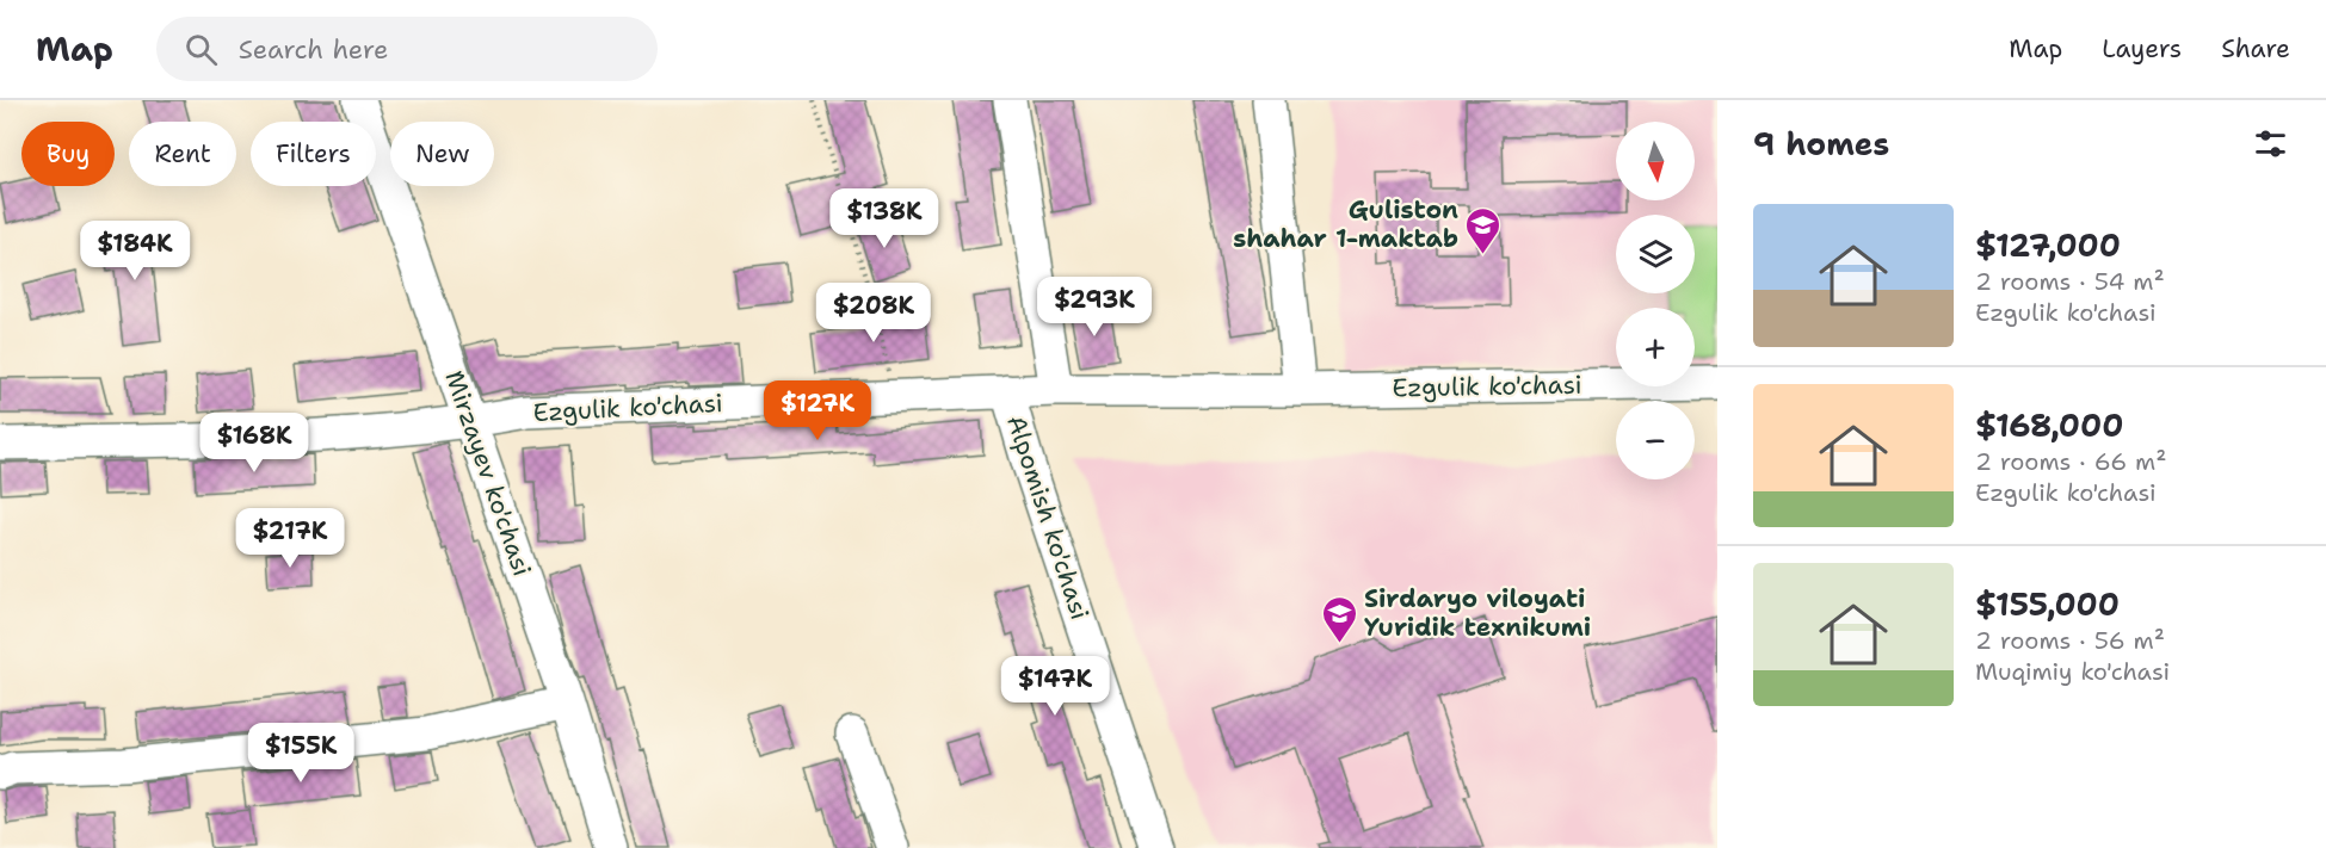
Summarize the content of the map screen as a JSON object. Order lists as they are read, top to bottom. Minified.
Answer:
{"streets":{"street":["Ezgulik ko'chasi","Mirzayev ko'chasi","Alpomish ko'chasi"]},"crossings":[["Ezgulik ko'chasi","Mirzayev ko'chasi"],["Ezgulik ko'chasi","Alpomish ko'chasi"]],"places":{"school or university":["Guliston shahar 1-maktab","Sirdaryo viloyati Yuridik texnikumi"]},"north":"bottom","page":{"header":"Map","search":"Search here","nav":["Map","Layers","Share"],"heading":"9 homes","map_buttons":["+","−"],"chip":["Buy","Rent","Filters","New"],"list":[{"name":"$127,000","note":"2 rooms · 54 m² · Ezgulik ko'chasi"},{"name":"$168,000","note":"2 rooms · 66 m² · Ezgulik ko'chasi"},{"name":"$155,000","note":"2 rooms · 56 m² · Muqimiy ko'chasi"}],"price":["$138K","$184K","$293K","$208K","$127K","$168K","$217K","$147K","$155K"]}}
